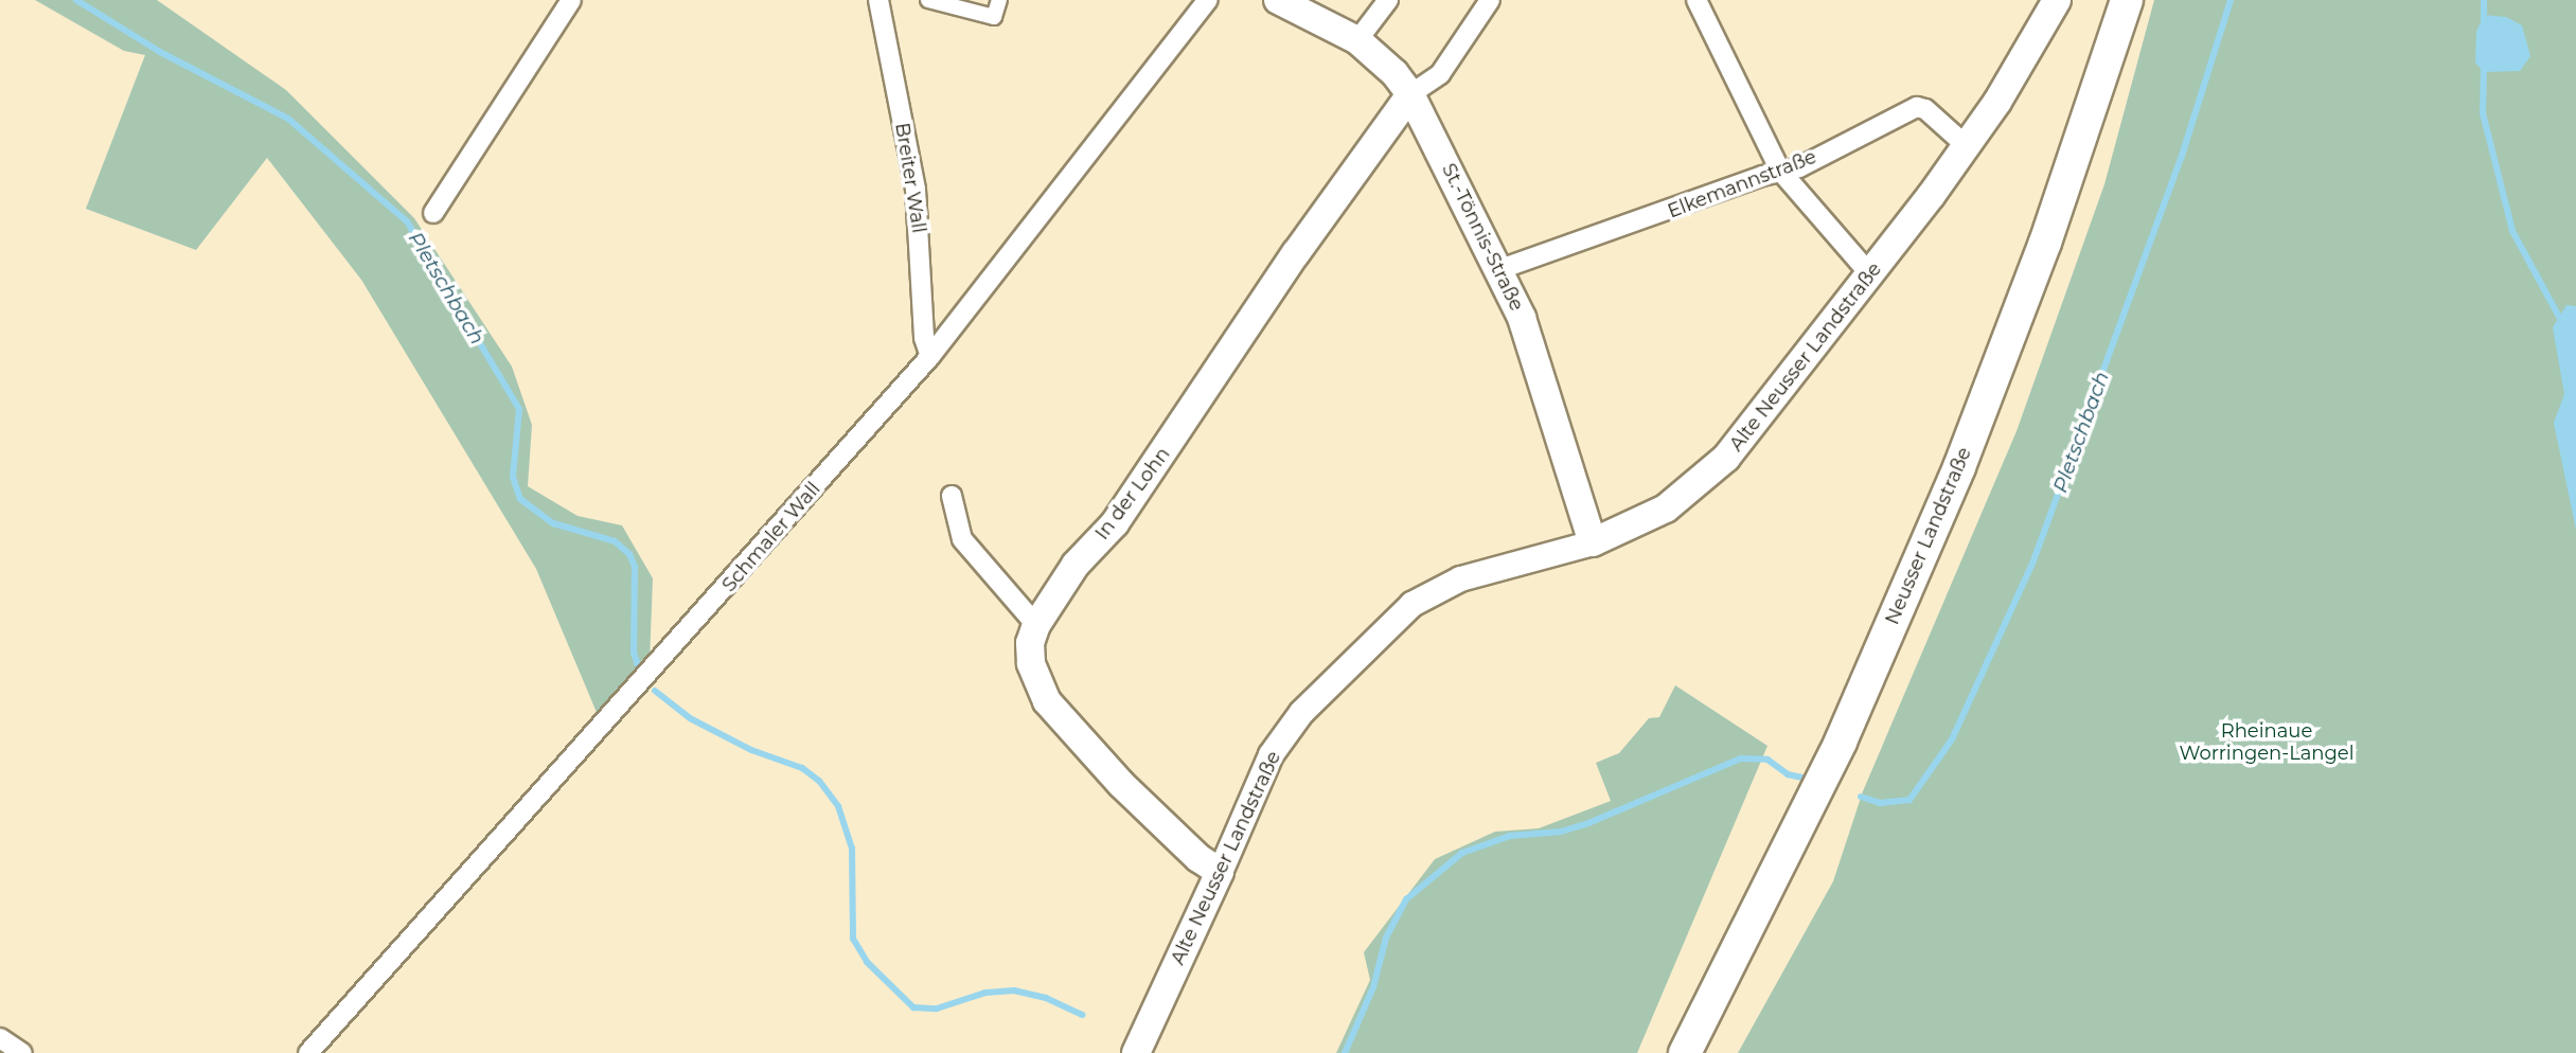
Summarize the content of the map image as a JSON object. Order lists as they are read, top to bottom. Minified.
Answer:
{"streets":{"main road":["St.-Tönnis-Straße","Alte Neusser Landstraße","In der Lohn","Neusser Landstraße"],"street":["Breiter Wall","Elkemannstraße","Schmaler Wall"]},"crossings":[["Breiter Wall","Schmaler Wall"],["Elkemannstraße","St.-Tönnis-Straße"],["Elkemannstraße","Alte Neusser Landstraße"],["St.-Tönnis-Straße","Alte Neusser Landstraße"],["St.-Tönnis-Straße","In der Lohn"],["Alte Neusser Landstraße","In der Lohn"]],"water":["Pletschbach"],"parks":["Rheinaue Worringen-Langel"]}
